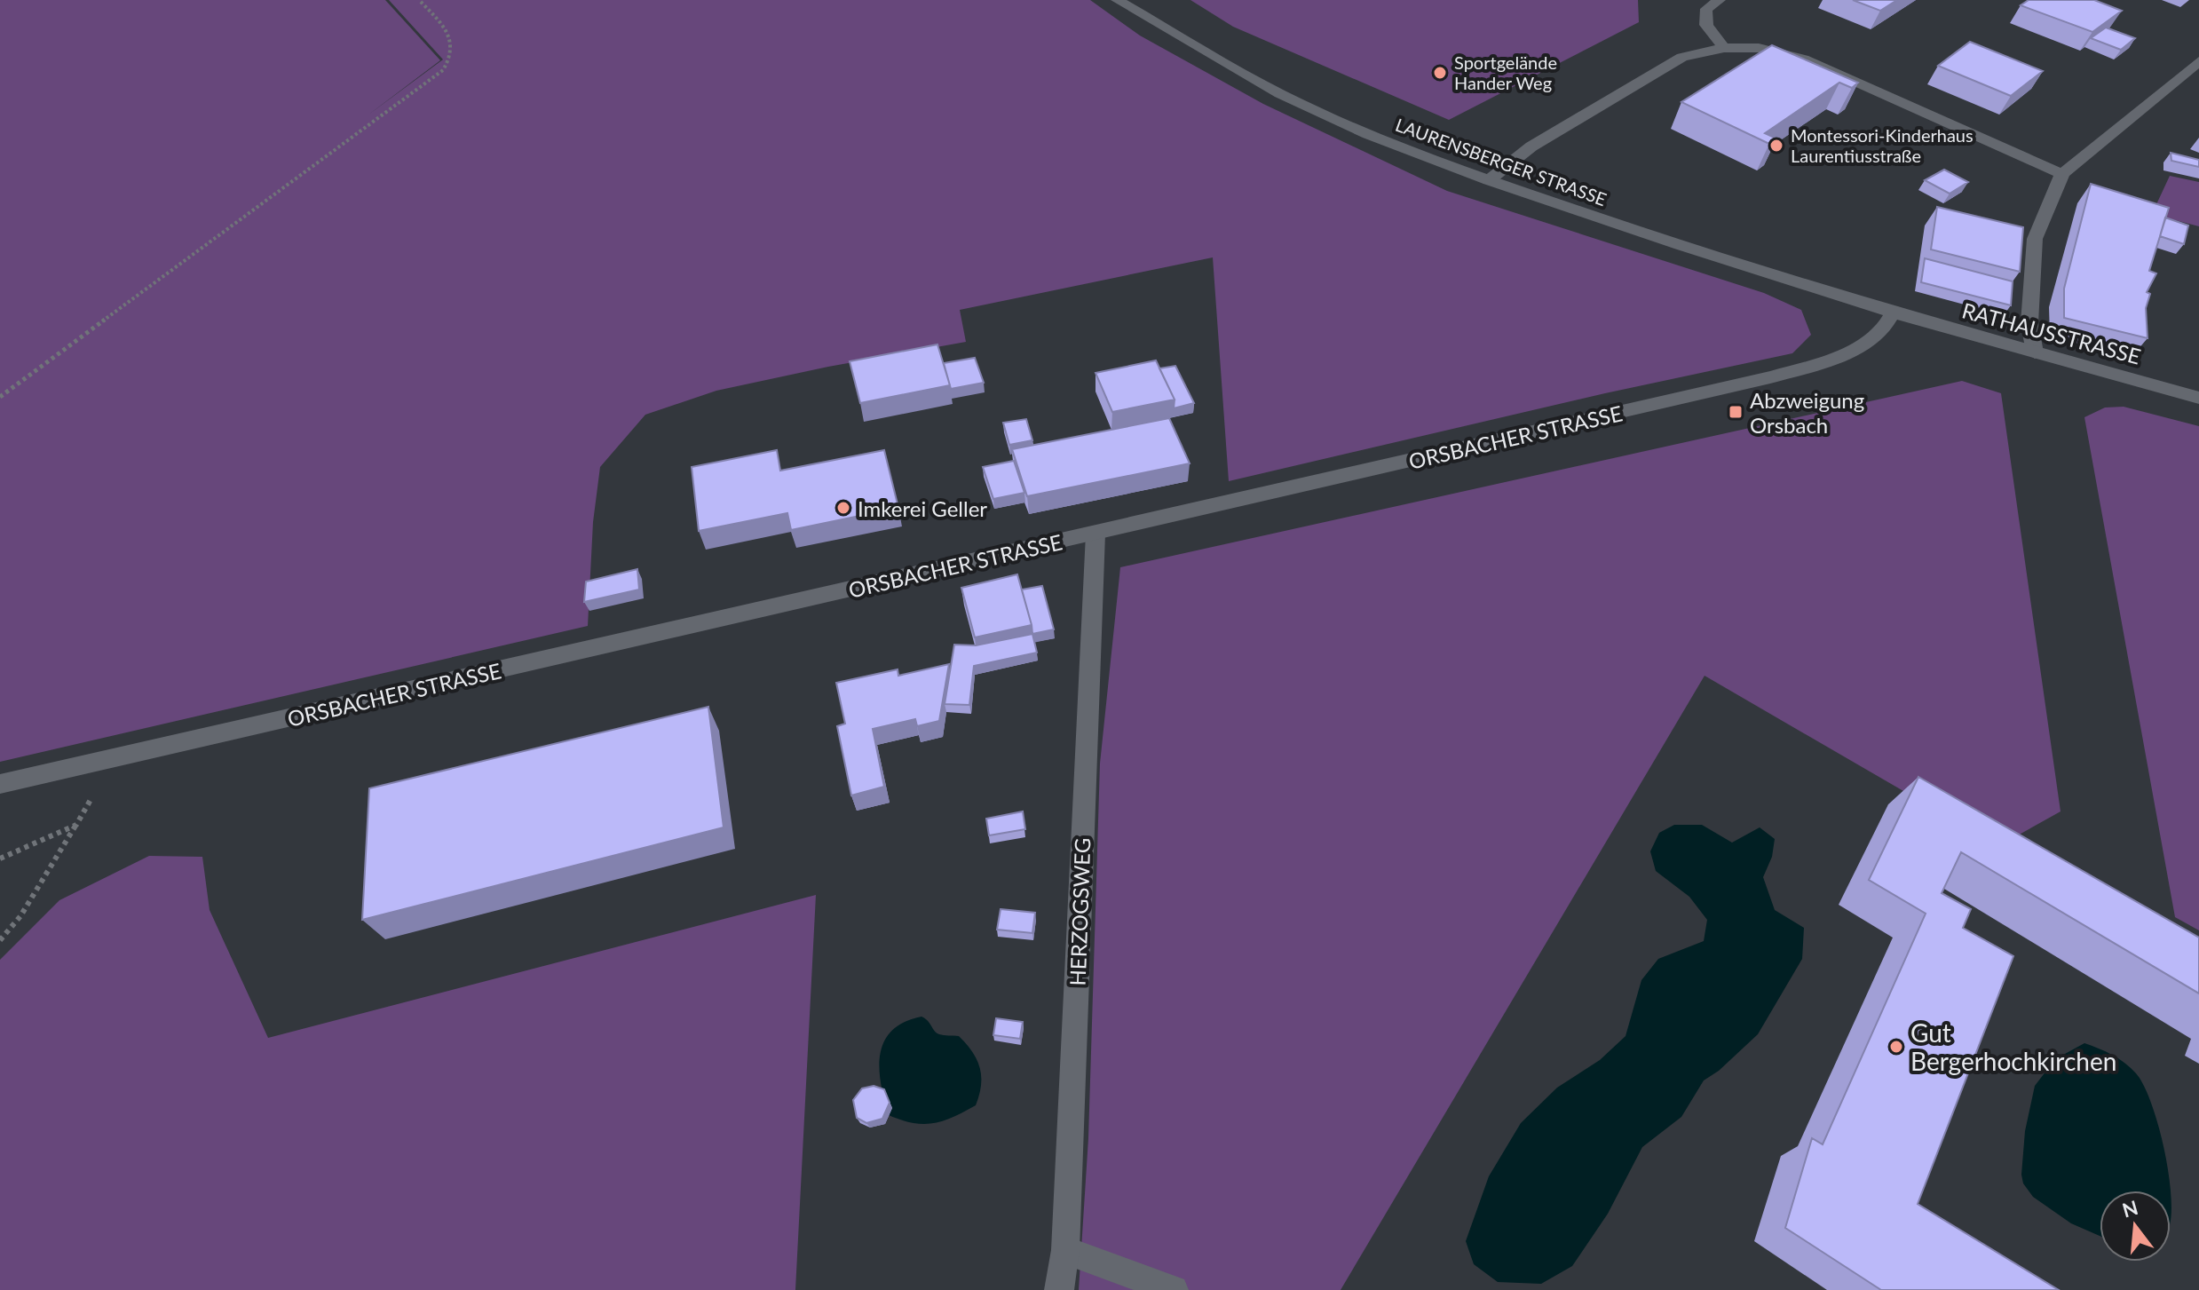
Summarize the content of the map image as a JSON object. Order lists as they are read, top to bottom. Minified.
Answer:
{"streets":{"street":["LAURENSBERGER STRASSE","RATHAUSSTRASSE","ORSBACHER STRASSE","HERZOGSWEG"]},"crossings":[["LAURENSBERGER STRASSE","RATHAUSSTRASSE"],["LAURENSBERGER STRASSE","ORSBACHER STRASSE"],["RATHAUSSTRASSE","ORSBACHER STRASSE"],["ORSBACHER STRASSE","HERZOGSWEG"]],"places":{"other":["Sportgelände Hander Weg","Montessori-Kinderhaus Laurentiusstraße","Imkerei Geller","Gut Bergerhochkirchen"],"transit":["Abzweigung Orsbach"]},"north":"top"}
